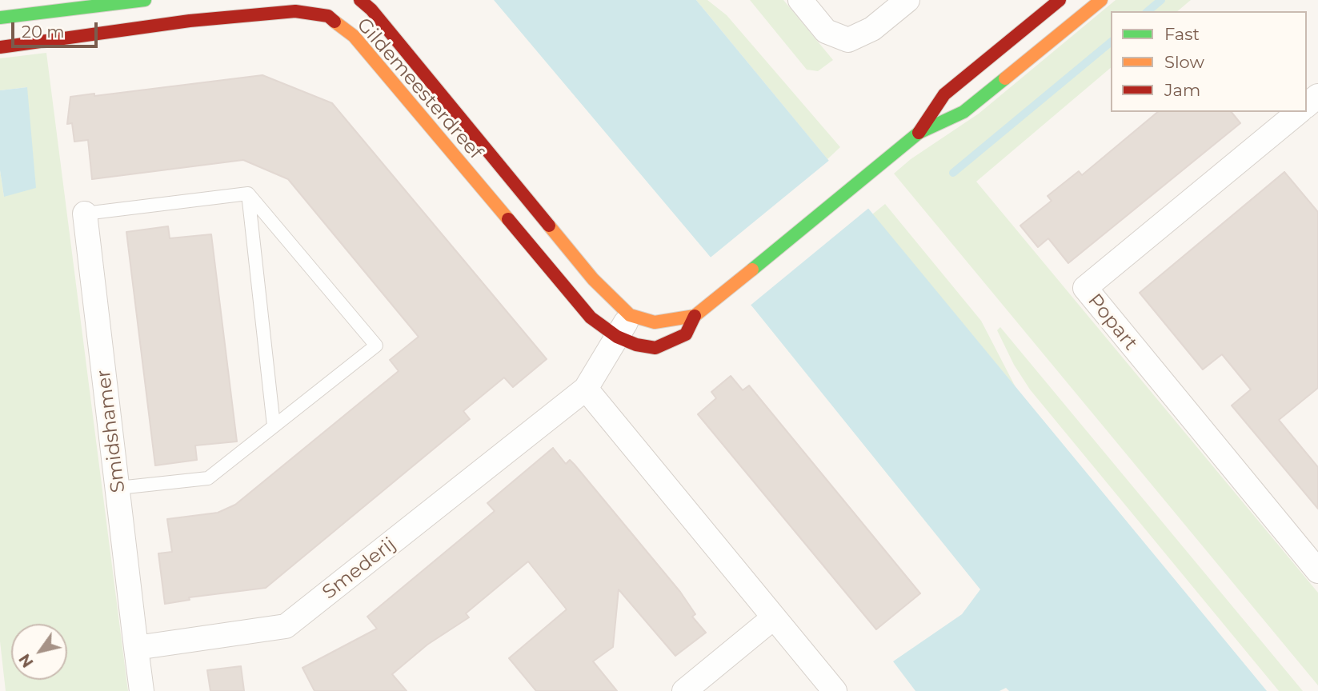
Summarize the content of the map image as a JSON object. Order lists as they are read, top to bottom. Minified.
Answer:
{"streets":{"street":["Gildemeesterdreef","Popart","Smidshamer","Smederij"]},"crossings":[["Gildemeesterdreef","Smederij"],["Smidshamer","Smederij"]],"legend":["Fast","Slow","Jam"],"scale_bar":"20 m","north":"bottom left"}
